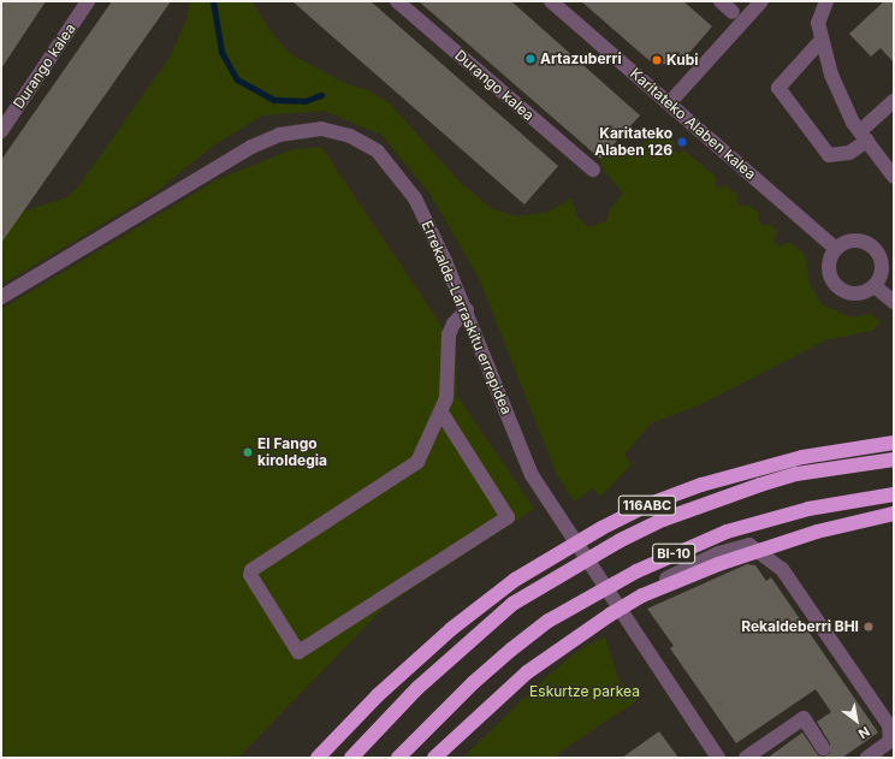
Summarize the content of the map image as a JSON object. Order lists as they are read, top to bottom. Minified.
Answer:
{"streets":{"highway":["116ABC","BI-10"],"street":["Durango kalea","Karitateko Alaben kalea","Errekalde-Larraskitu errepidea"]},"parks":["Eskurtze parkea"],"places":["Artazuberri","Kubi","Karitateko Alaben 126","El Fango kiroldegia","Rekaldeberri BHI"],"north":"bottom right"}
